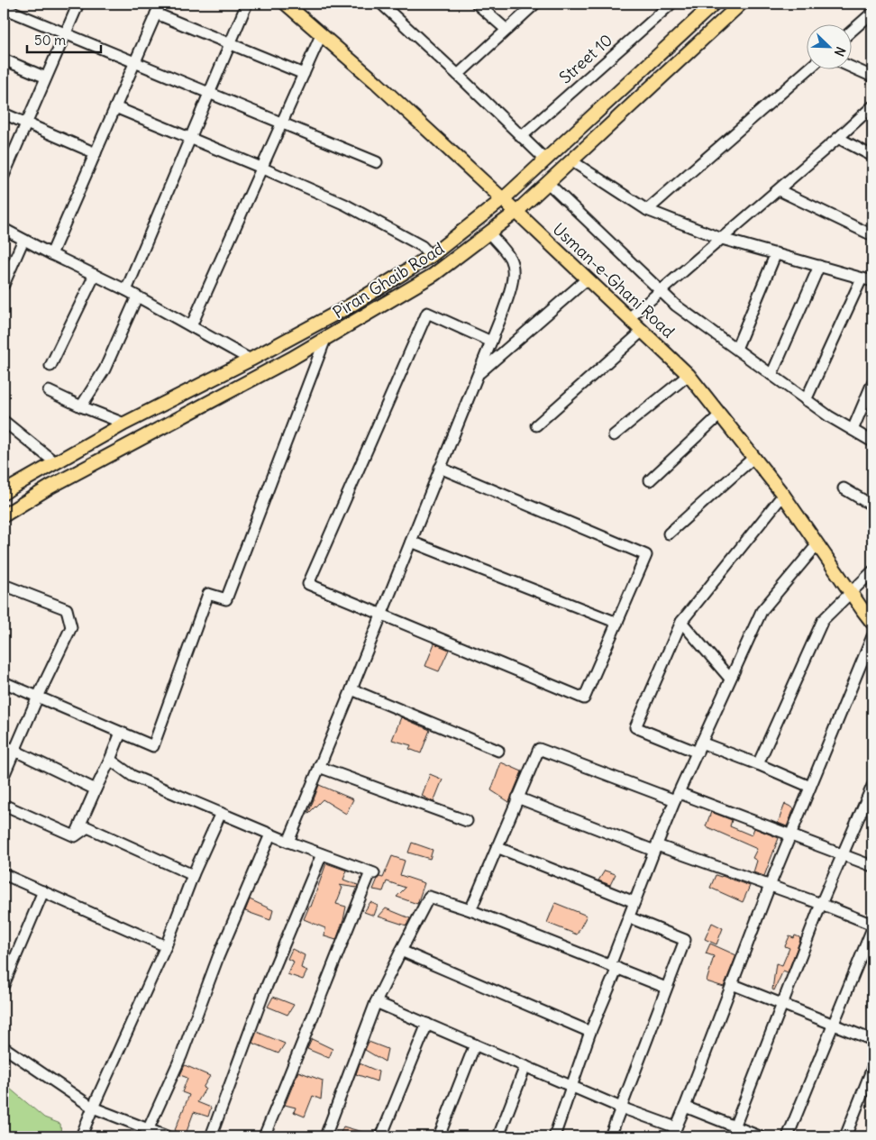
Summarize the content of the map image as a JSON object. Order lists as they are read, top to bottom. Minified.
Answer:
{"streets":{"main road":["Piran Ghaib Road","Usman-e-Ghani Road"],"street":["Street 10"]},"crossings":[["Piran Ghaib Road","Usman-e-Ghani Road"]],"scale_bar":"50 m","north":"bottom right"}
